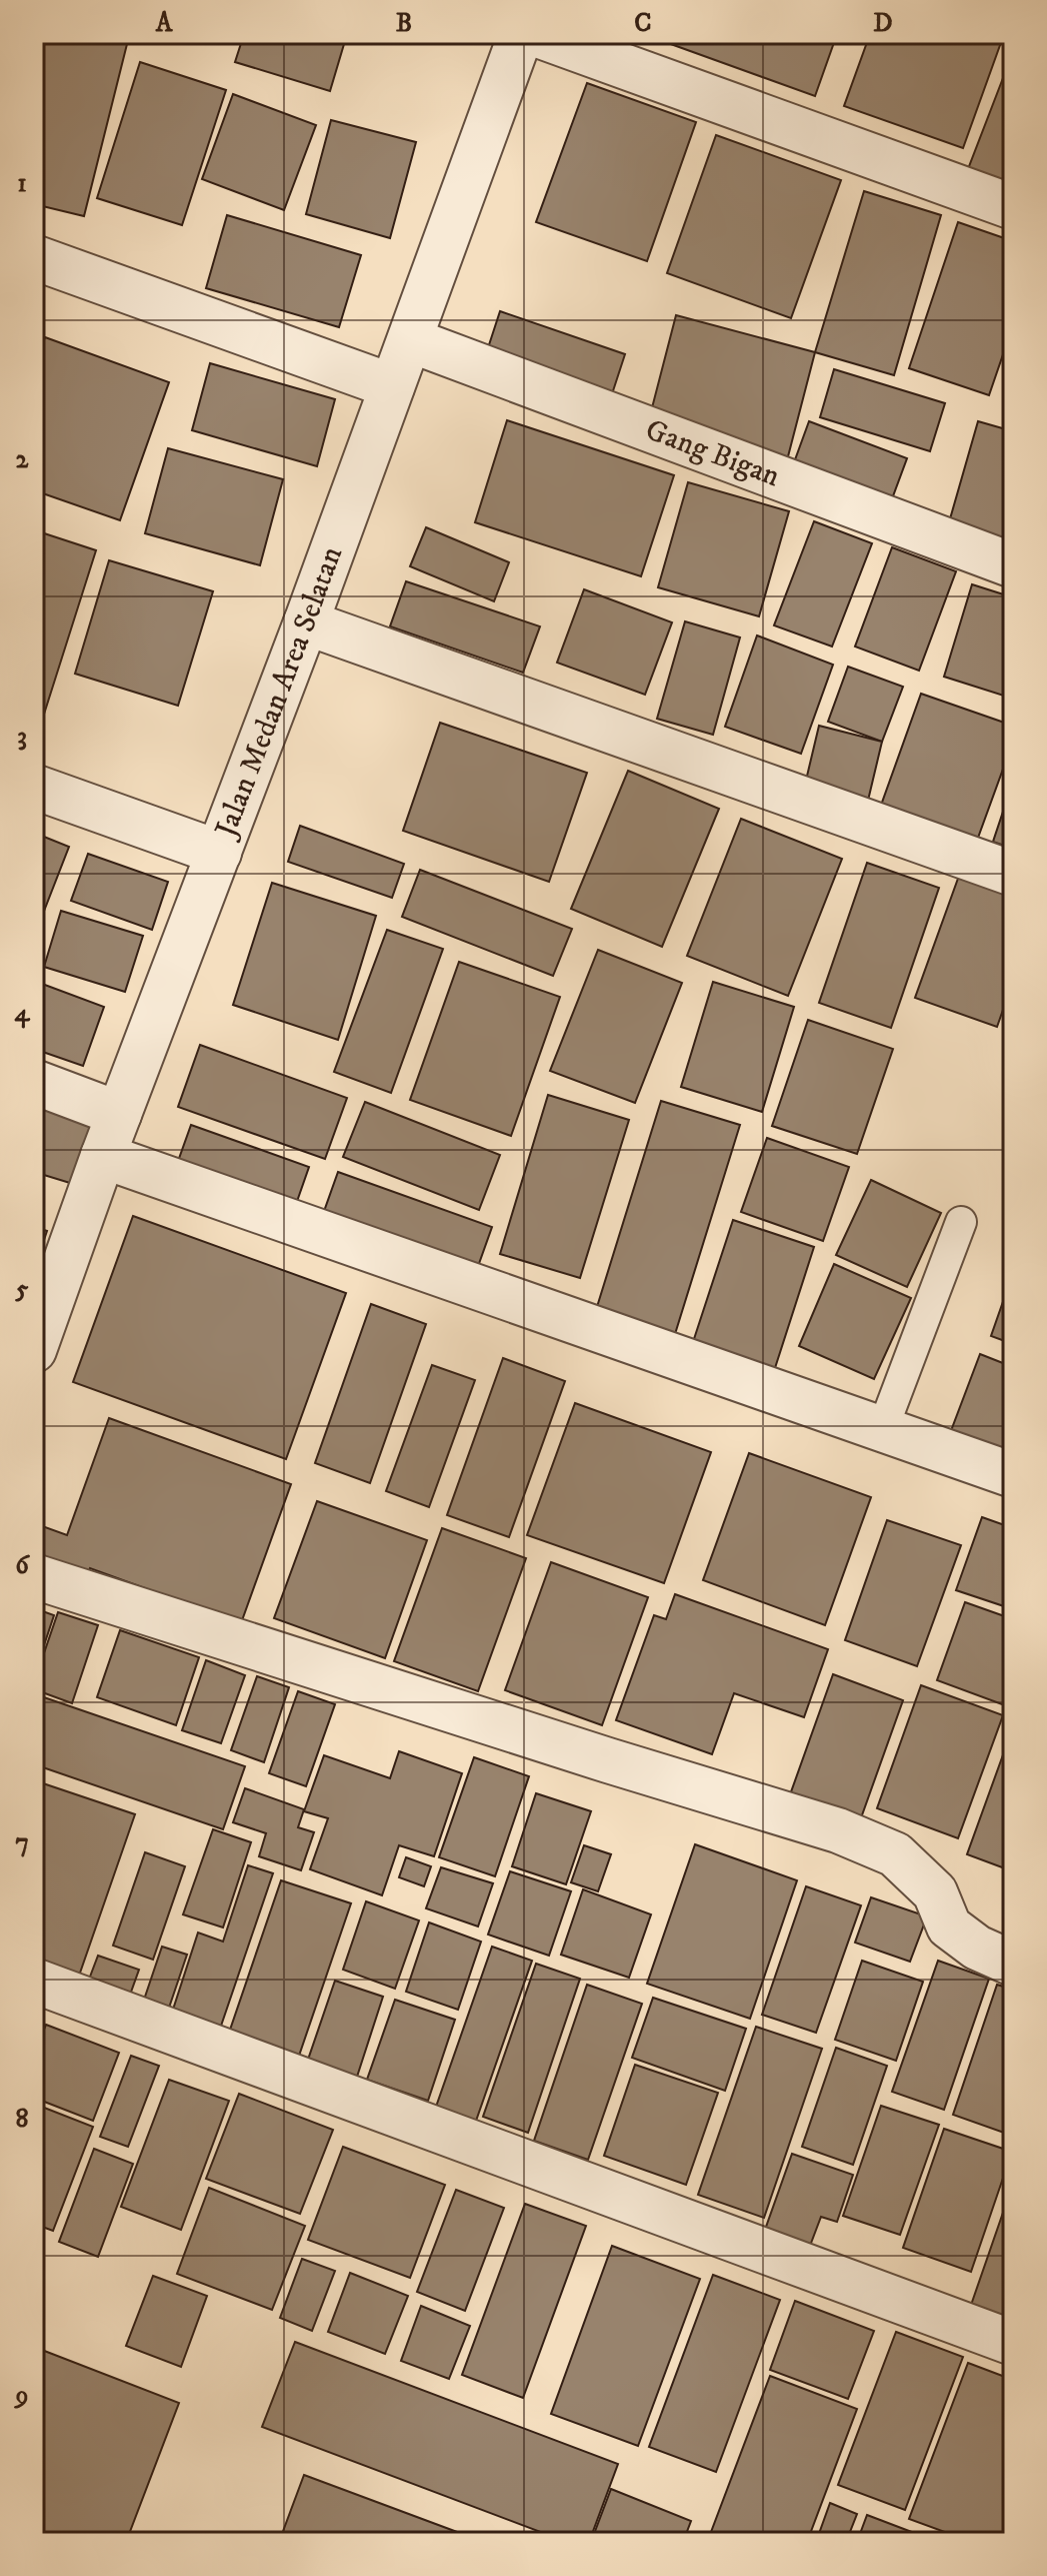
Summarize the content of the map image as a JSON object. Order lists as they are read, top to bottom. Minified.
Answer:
{"streets":{"street":["Gang Bigan","Jalan Medan Area Selatan"]},"crossings":[["Gang Bigan","Jalan Medan Area Selatan"]],"grid":{"columns":["A","B","C","D"],"rows":["1","2","3","4","5","6","7","8","9"]}}
